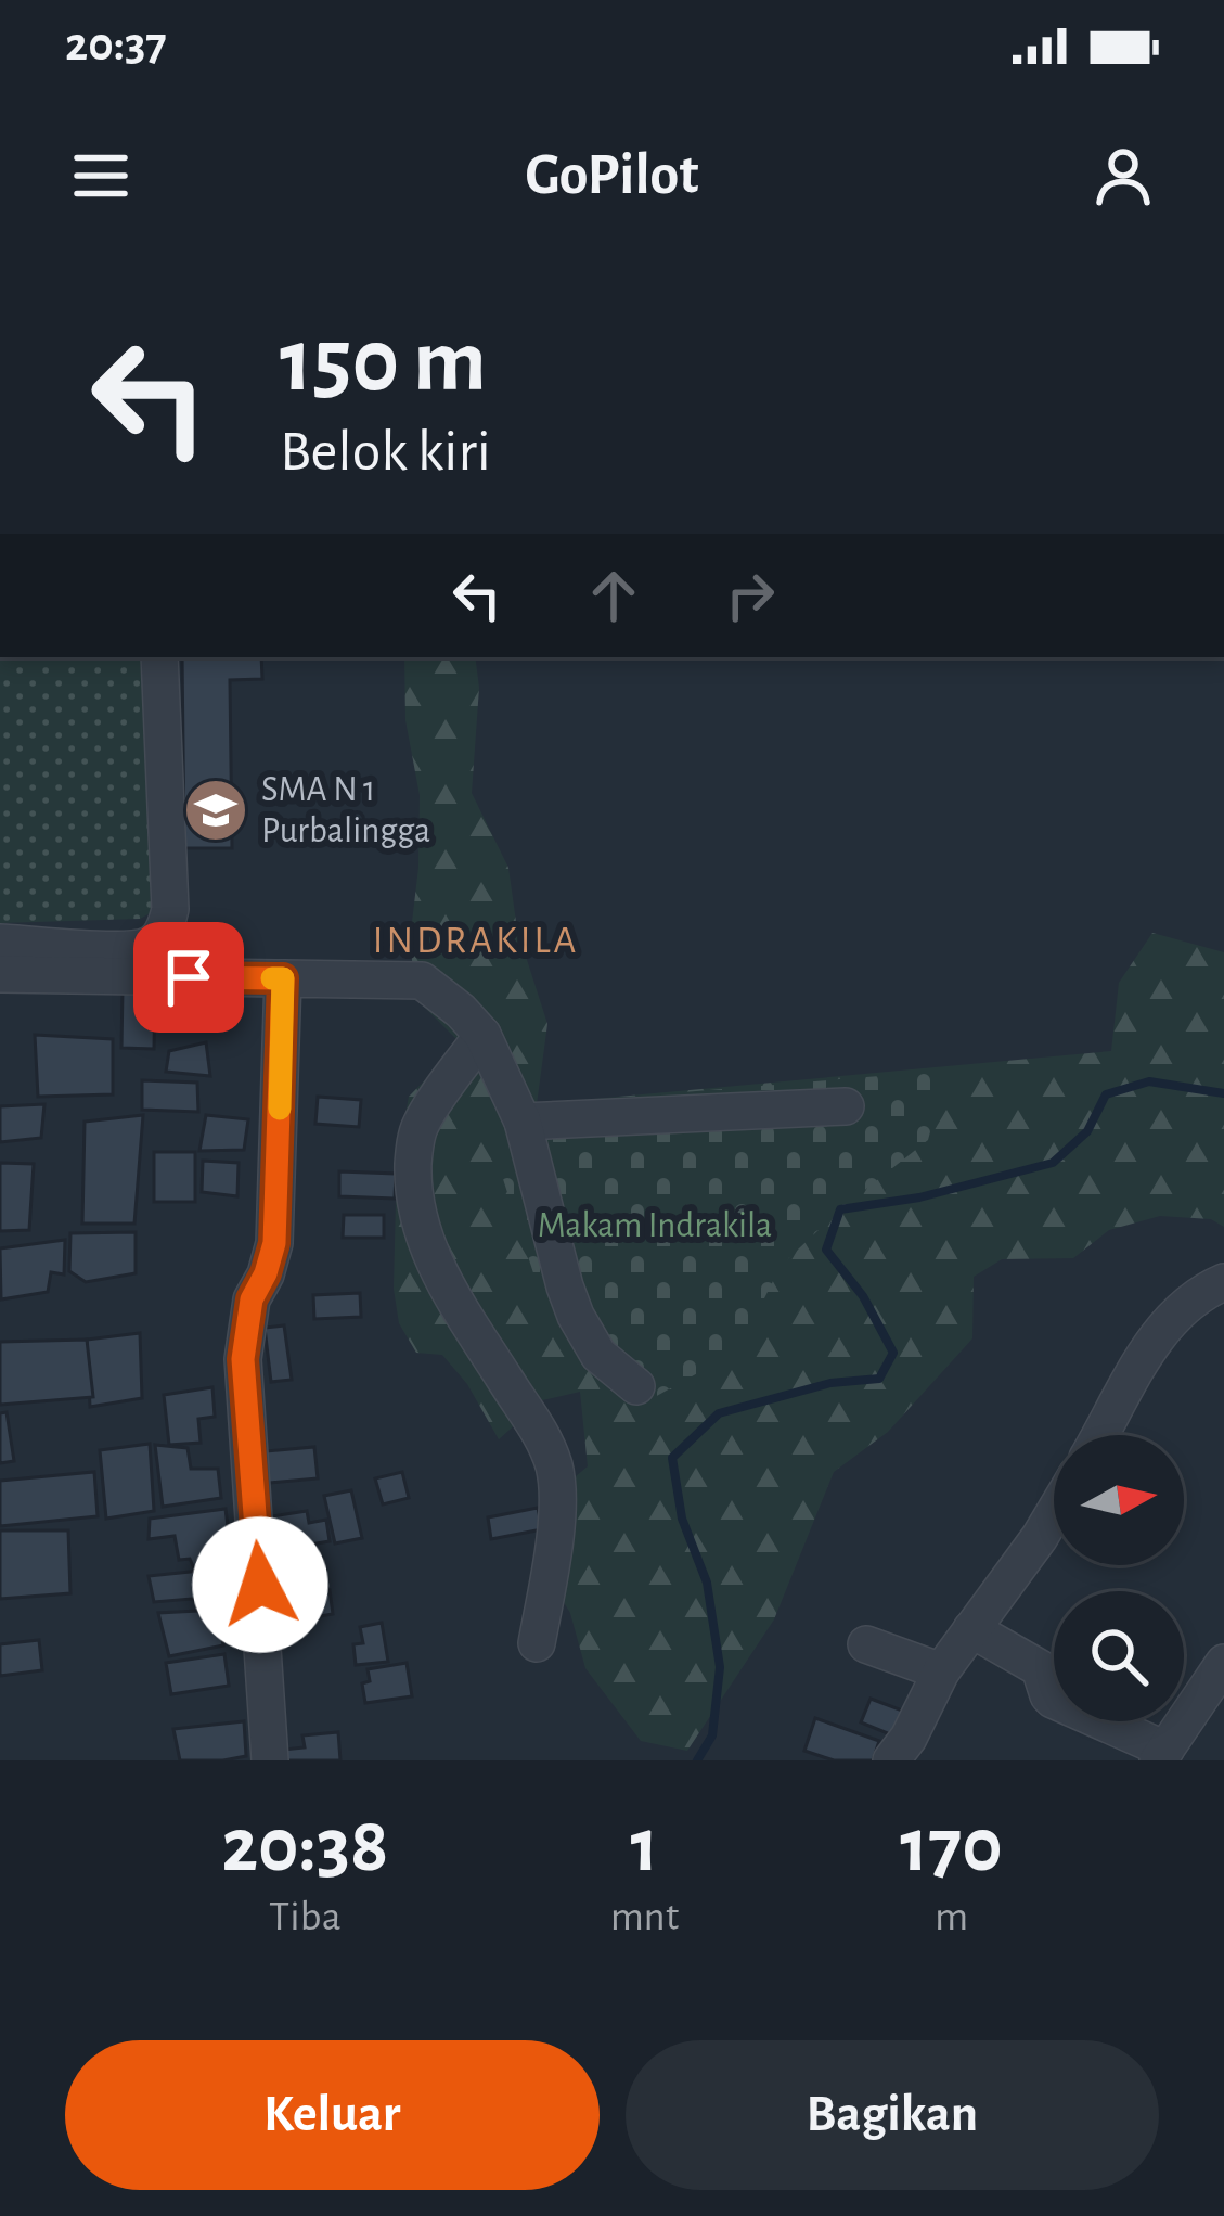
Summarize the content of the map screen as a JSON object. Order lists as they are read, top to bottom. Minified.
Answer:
{"districts":["INDRAKILA"],"parks":["Makam Indrakila"],"places":{"school or university":["SMA N 1 Purbalingga"]},"north":"right","page":{"status":"20:37","header":"GoPilot","turn":["150 m","Belok kiri"],"eta":["20:38","Tiba","1","mnt","170","m"],"buttons":["Keluar","Bagikan"]}}
